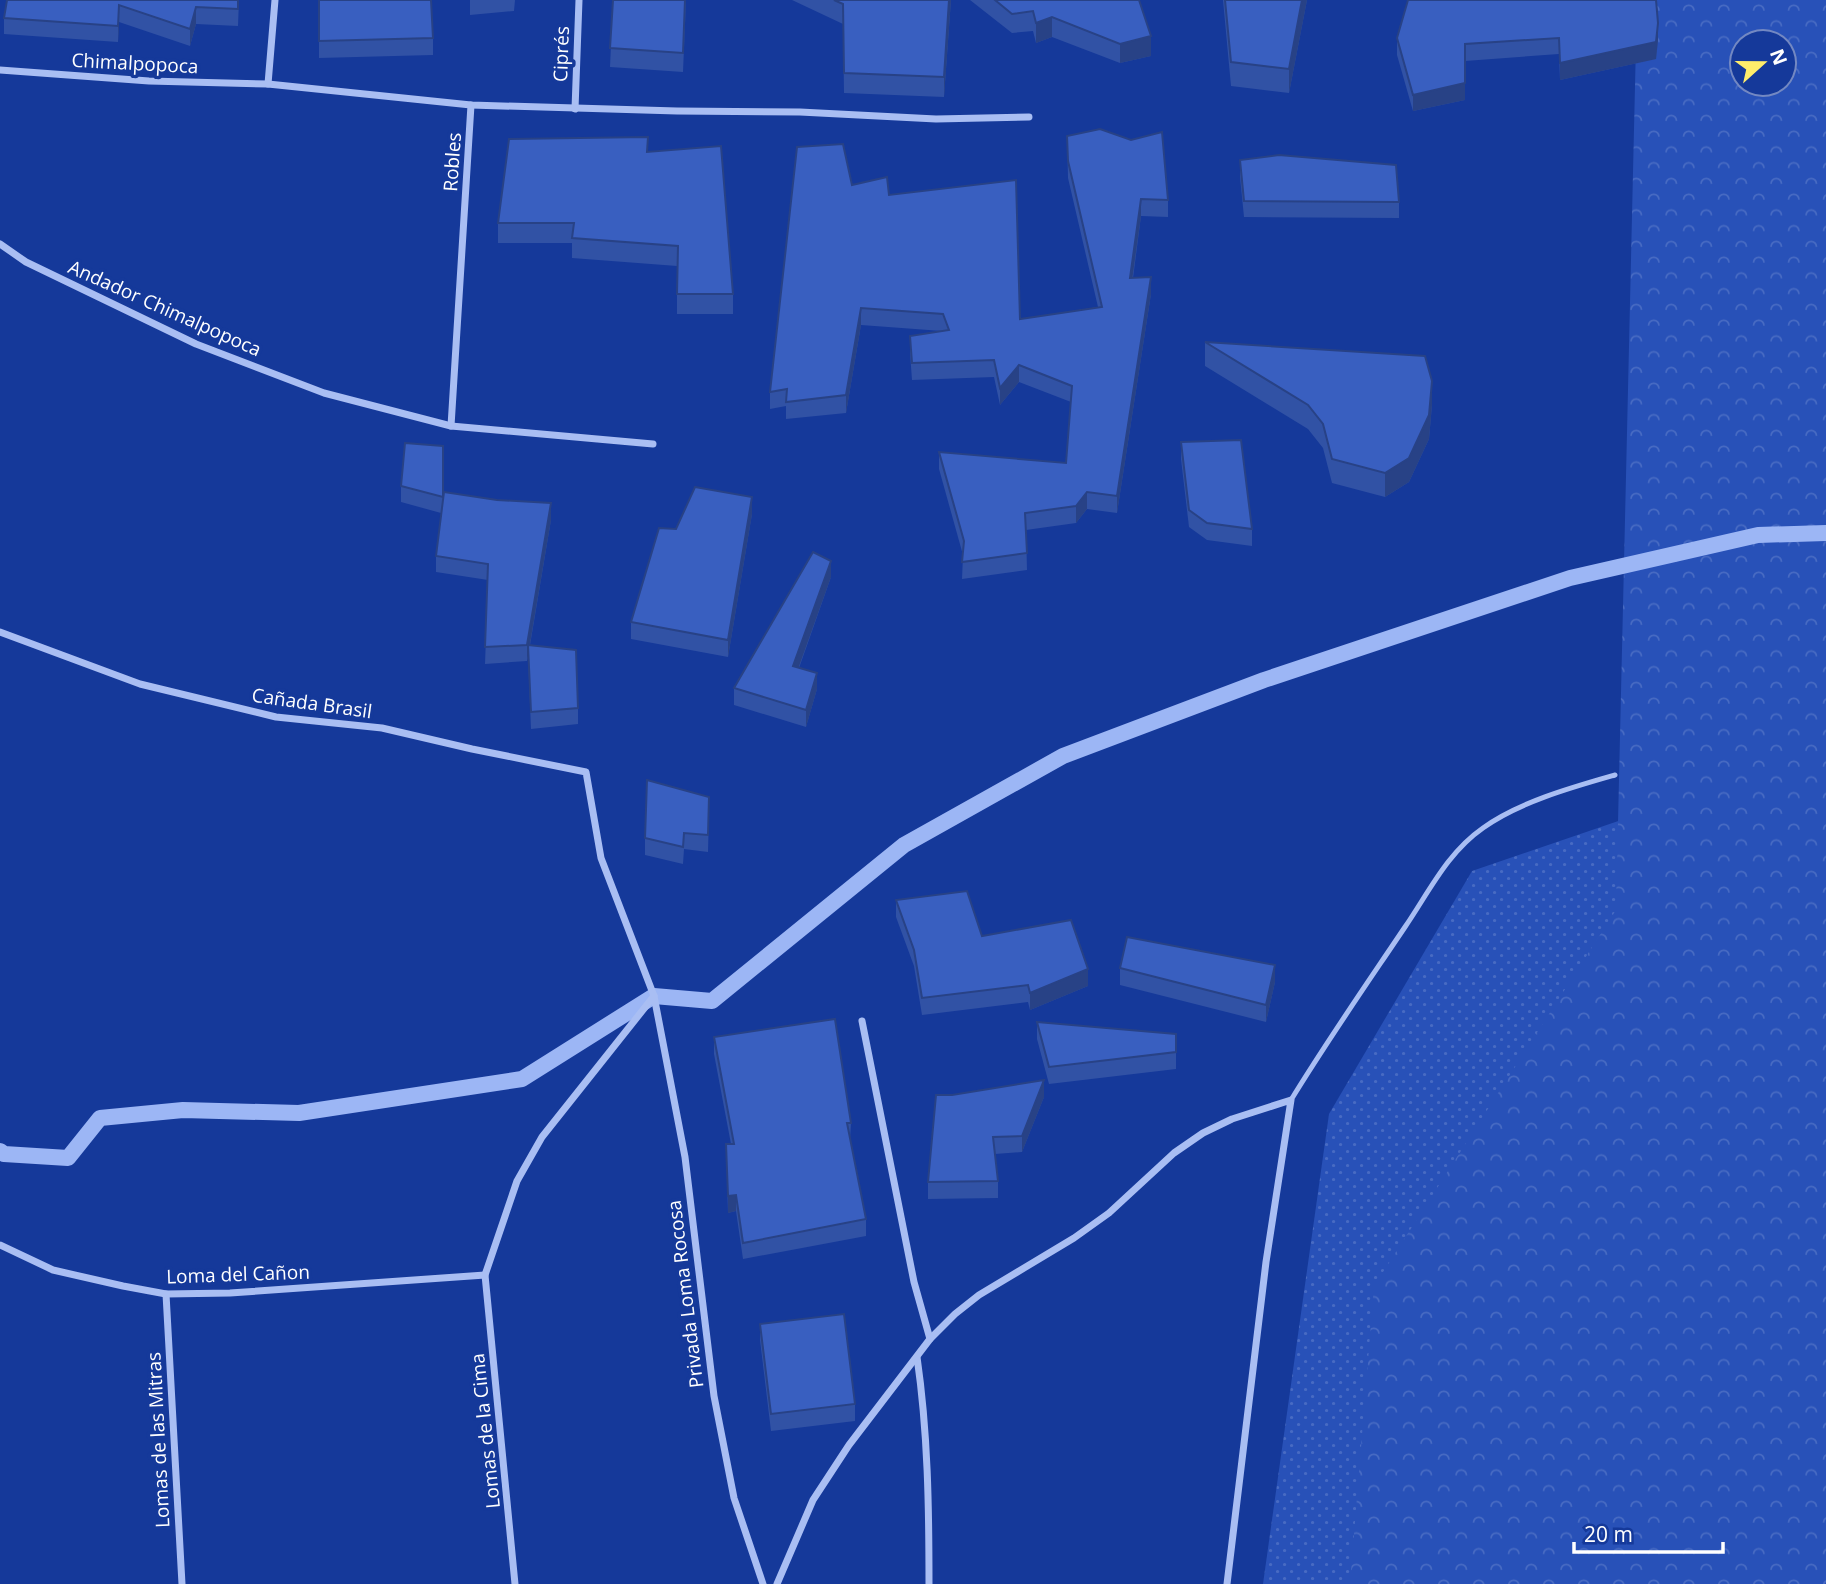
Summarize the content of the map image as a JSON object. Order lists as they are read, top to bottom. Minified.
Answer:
{"streets":{"street":["Ciprés","Chimalpopoca","Robles","Andador Chimalpopoca","Cañada Brasil","Loma del Cañon","Privada Loma Rocosa","Lomas de la Cima","Lomas de las Mitras"]},"crossings":[["Chimalpopoca","Robles"],["Robles","Andador Chimalpopoca"],["Cañada Brasil","Privada Loma Rocosa"],["Loma del Cañon","Lomas de la Cima"],["Loma del Cañon","Lomas de las Mitras"]],"scale_bar":"20 m","north":"right"}
